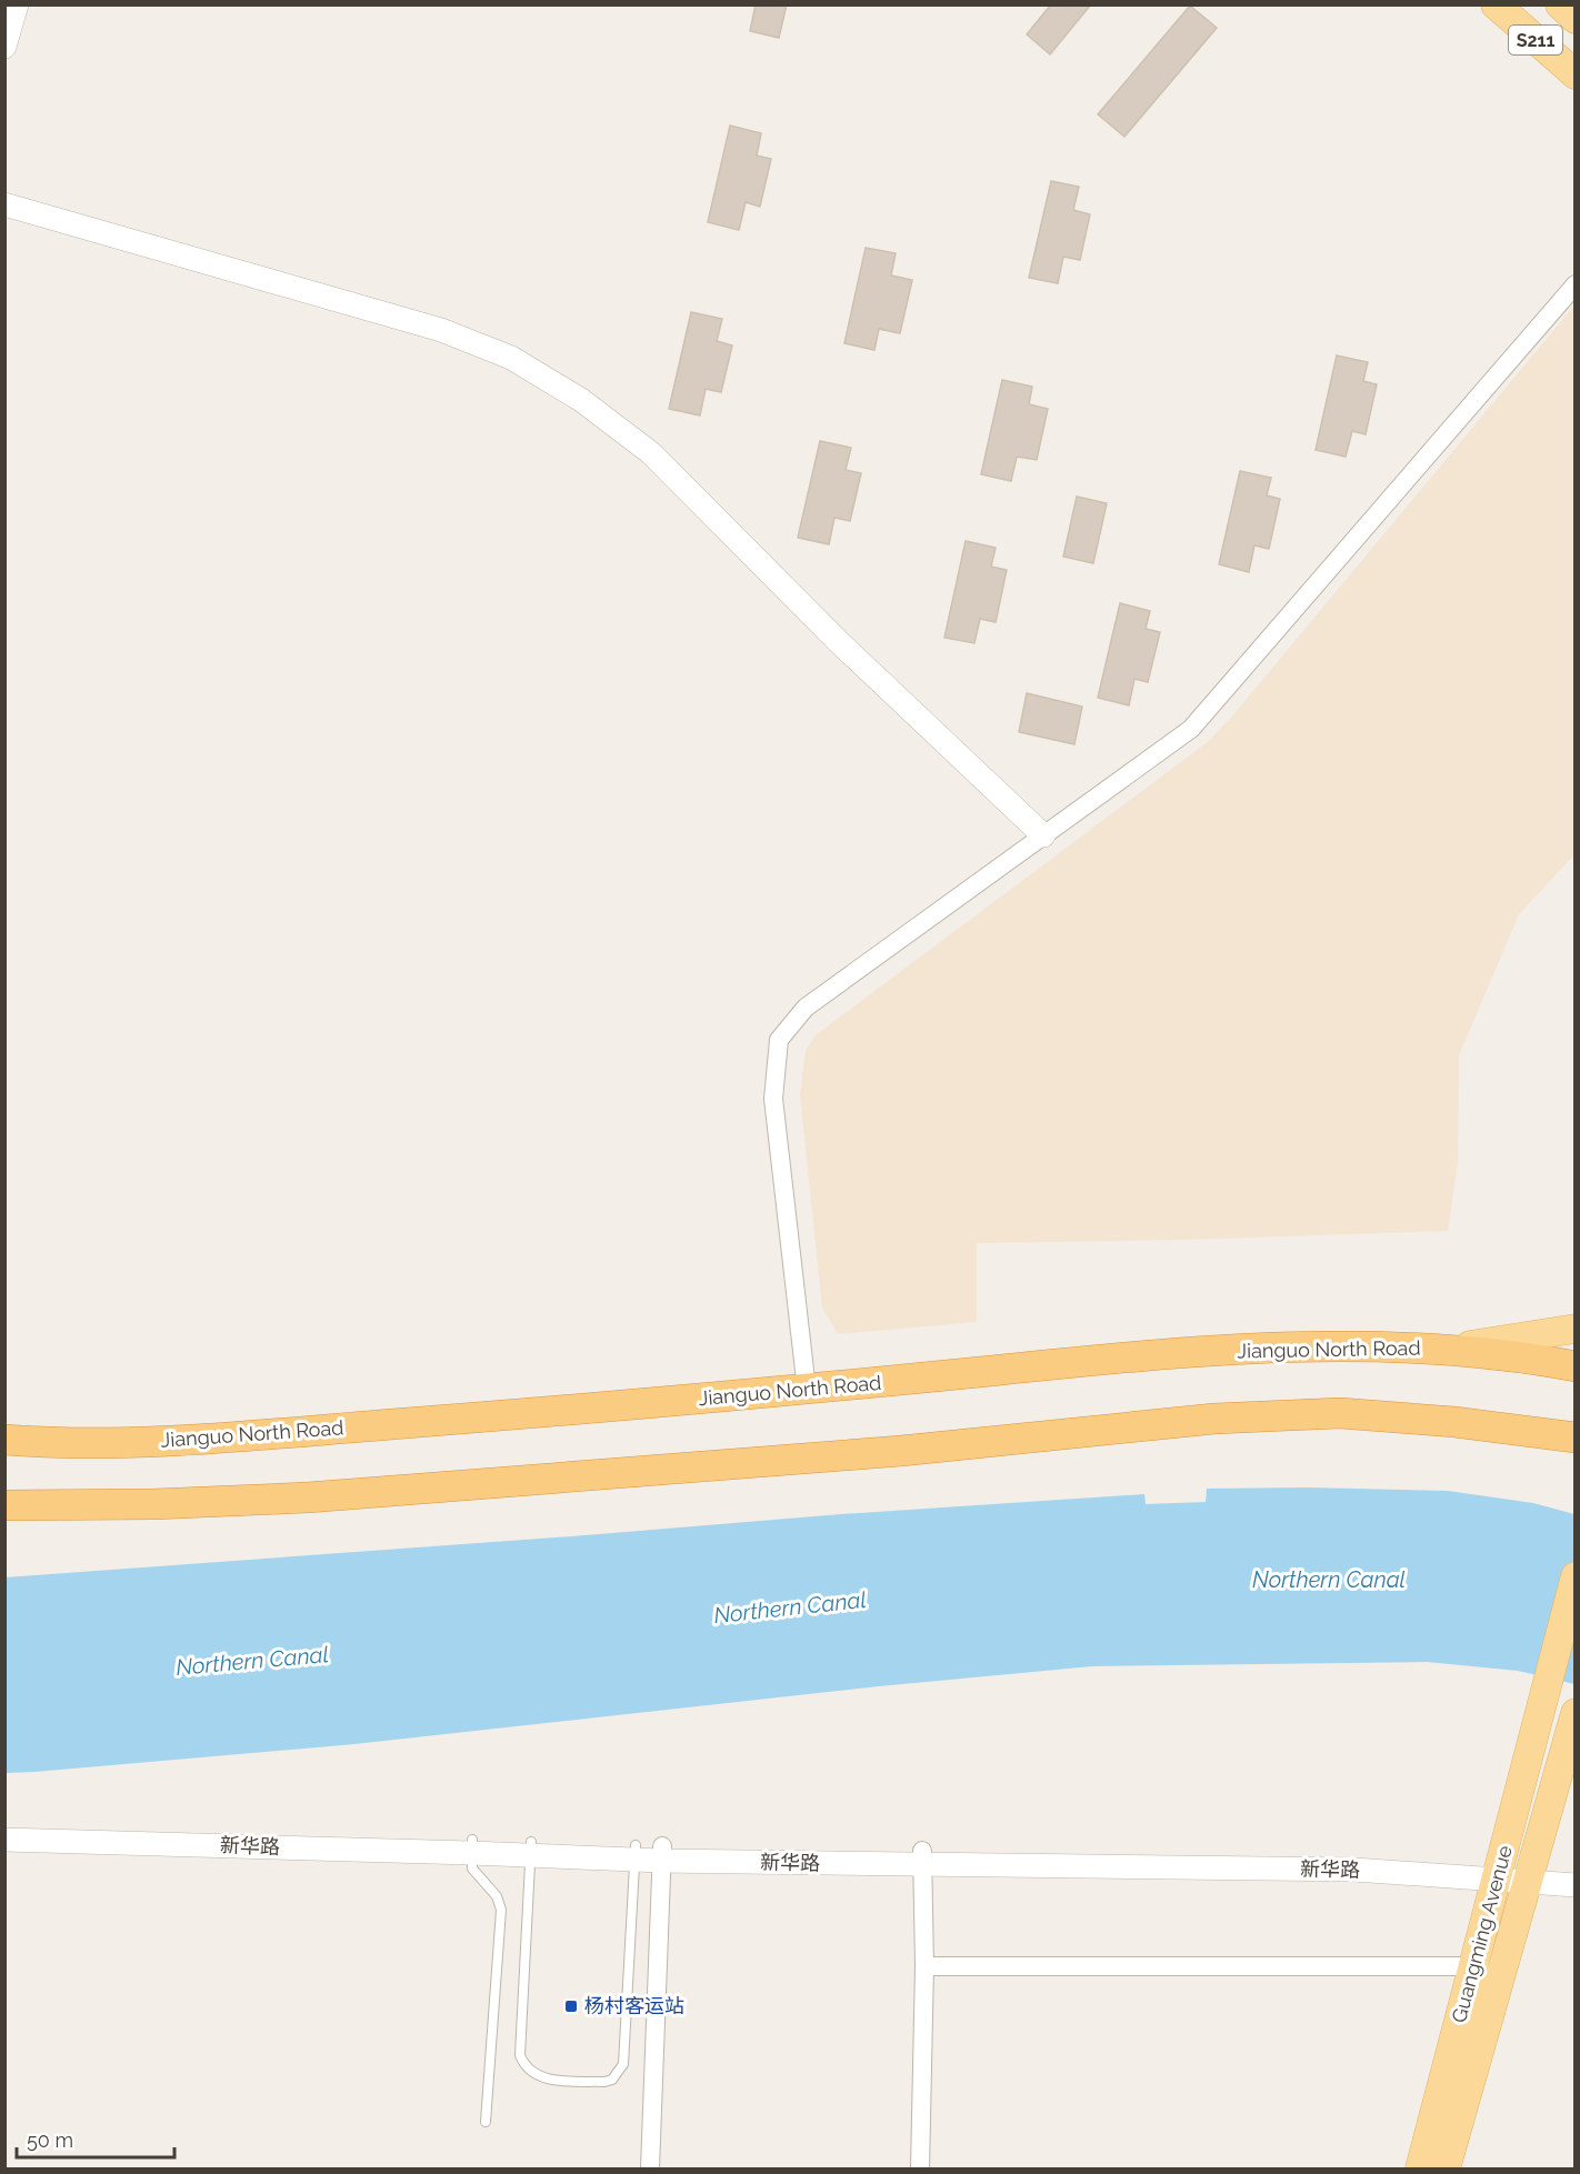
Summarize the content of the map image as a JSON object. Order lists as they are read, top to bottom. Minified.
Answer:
{"streets":{"highway":["Jianguo North Road"],"main road":["S211","Guangming Avenue"],"street":["新华路"]},"crossings":[["新华路","Guangming Avenue"]],"water":["Northern Canal"],"places":{"transit":["杨村客运站"]},"scale_bar":"50 m"}
